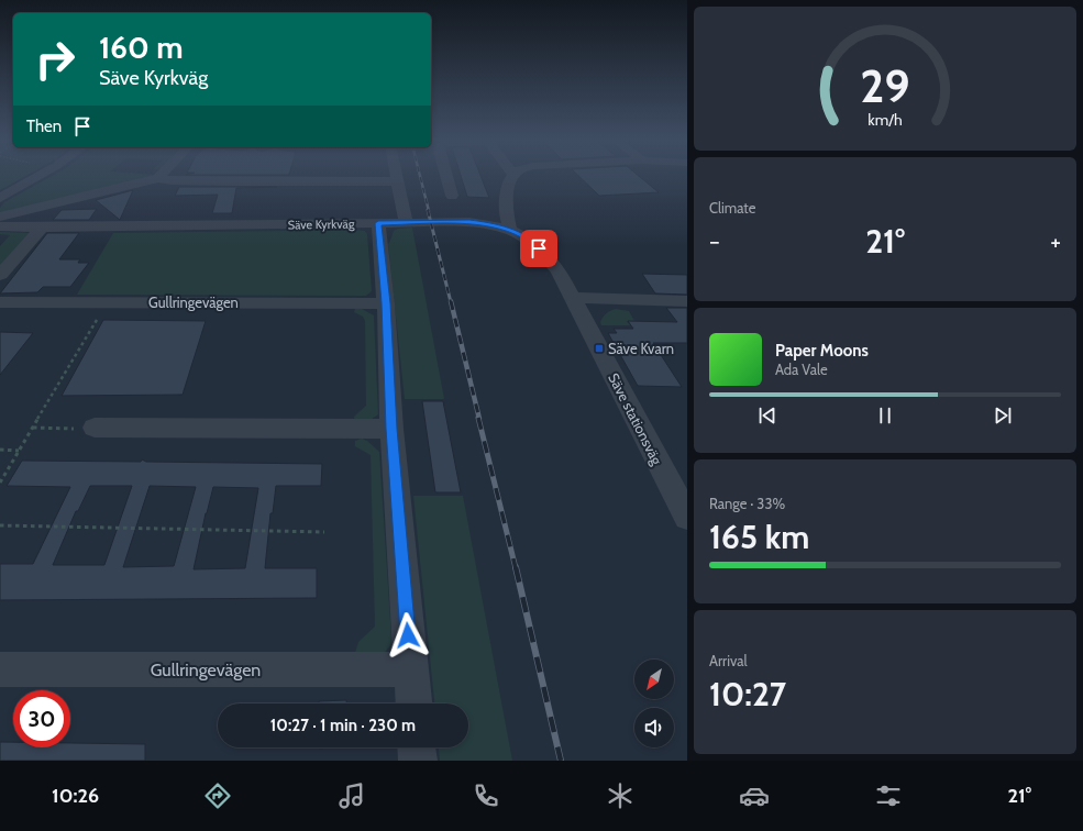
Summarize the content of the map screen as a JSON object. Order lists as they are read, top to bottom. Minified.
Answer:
{"streets":{"street":["Säve Kyrkväg","Gullringevägen","Säve stationsväg"]},"crossings":[["Säve Kyrkväg","Säve stationsväg"]],"places":{"transit":["Säve Kvarn"]},"north":"bottom left","page":{"turn":["160 m","Säve Kyrkväg"],"then":"Then","tile":["Climate",["Range · 33%","165 km"],["Arrival","10:27"]],"heat":["−","21°","+"],"song":["Paper Moons","Ada Vale"],"limit":"30","trip":"10:27 · 1 min · 230 m","tabs":["10:26","21°"],"gauge":["29","km/h"]}}
